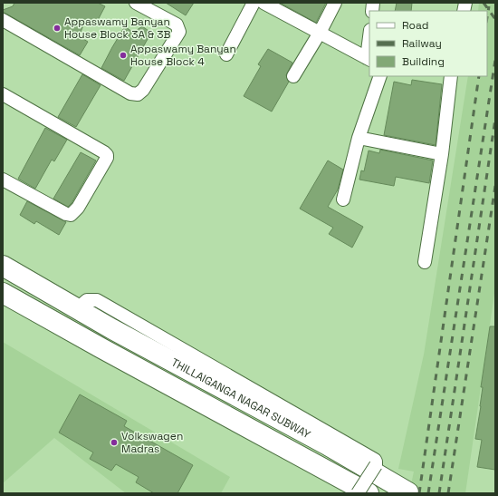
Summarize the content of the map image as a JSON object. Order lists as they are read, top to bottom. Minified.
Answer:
{"streets":{"main road":["THILLAIGANGA NAGAR SUBWAY"]},"places":["Appaswamy Banyan House Block 3A & 3B","Appaswamy Banyan House Block 4","Volkswagen Madras"],"legend":["Road","Railway","Building"]}
